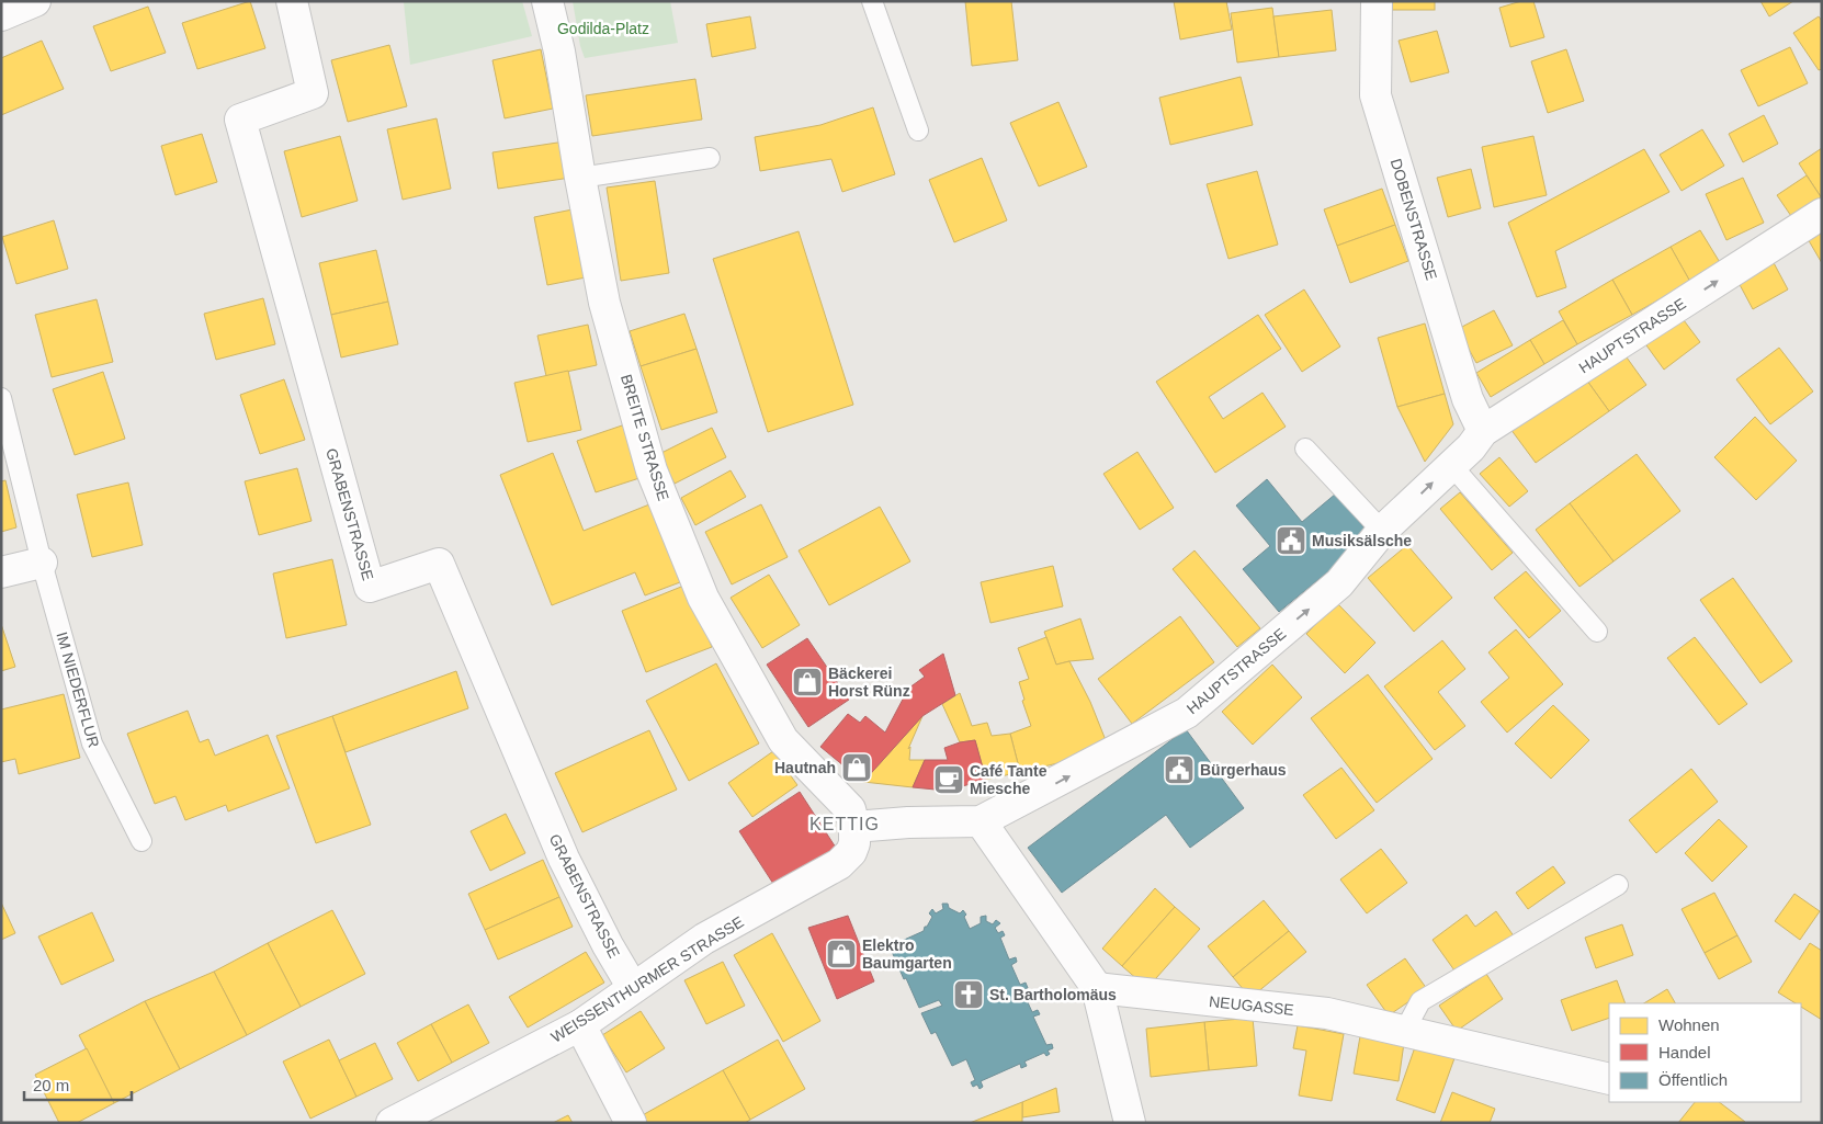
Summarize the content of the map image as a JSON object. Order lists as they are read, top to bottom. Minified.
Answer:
{"streets":{"street":["DOBENSTRASSE","HAUPTSTRASSE","BREITE STRASSE","GRABENSTRASSE","WEISSENTHURMER STRASSE","NEUGASSE"],"lane":["IM NIEDERFLUR"]},"crossings":[["DOBENSTRASSE","HAUPTSTRASSE"],["BREITE STRASSE","WEISSENTHURMER STRASSE"],["GRABENSTRASSE","WEISSENTHURMER STRASSE"]],"one_way":["HAUPTSTRASSE"],"districts":["KETTIG"],"parks":["Godilda-Platz"],"places":{"public building":["Musiksälsche","Bürgerhaus"],"shop":["Bäckerei Horst Rünz","Hautnah","Elektro Baumgarten"],"cafe":["Café Tante Miesche"],"church":["St. Bartholomäus"]},"legend":["Wohnen","Handel","Öffentlich"],"scale_bar":"20 m"}
